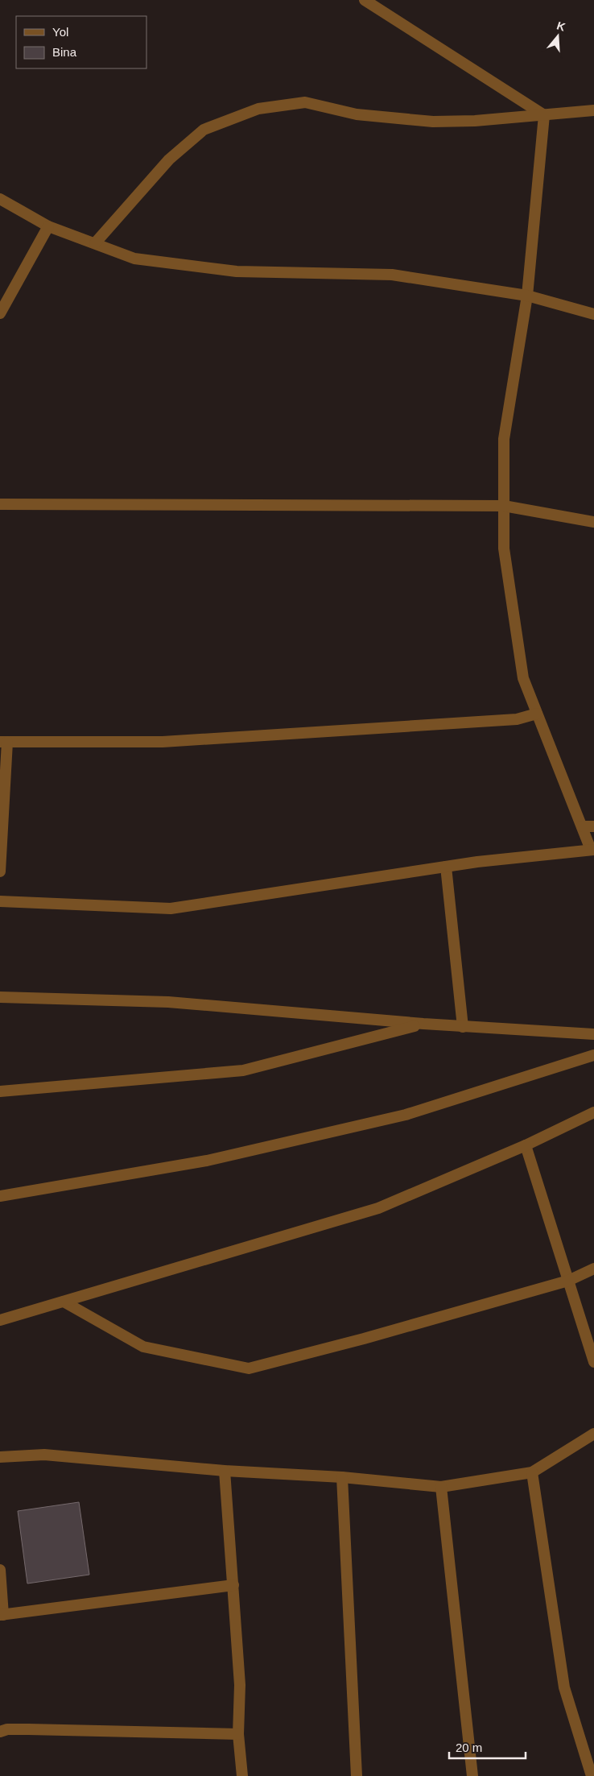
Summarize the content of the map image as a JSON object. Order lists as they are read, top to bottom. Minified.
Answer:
{"legend":["Yol","Bina"],"scale_bar":"20 m","north":"top"}
